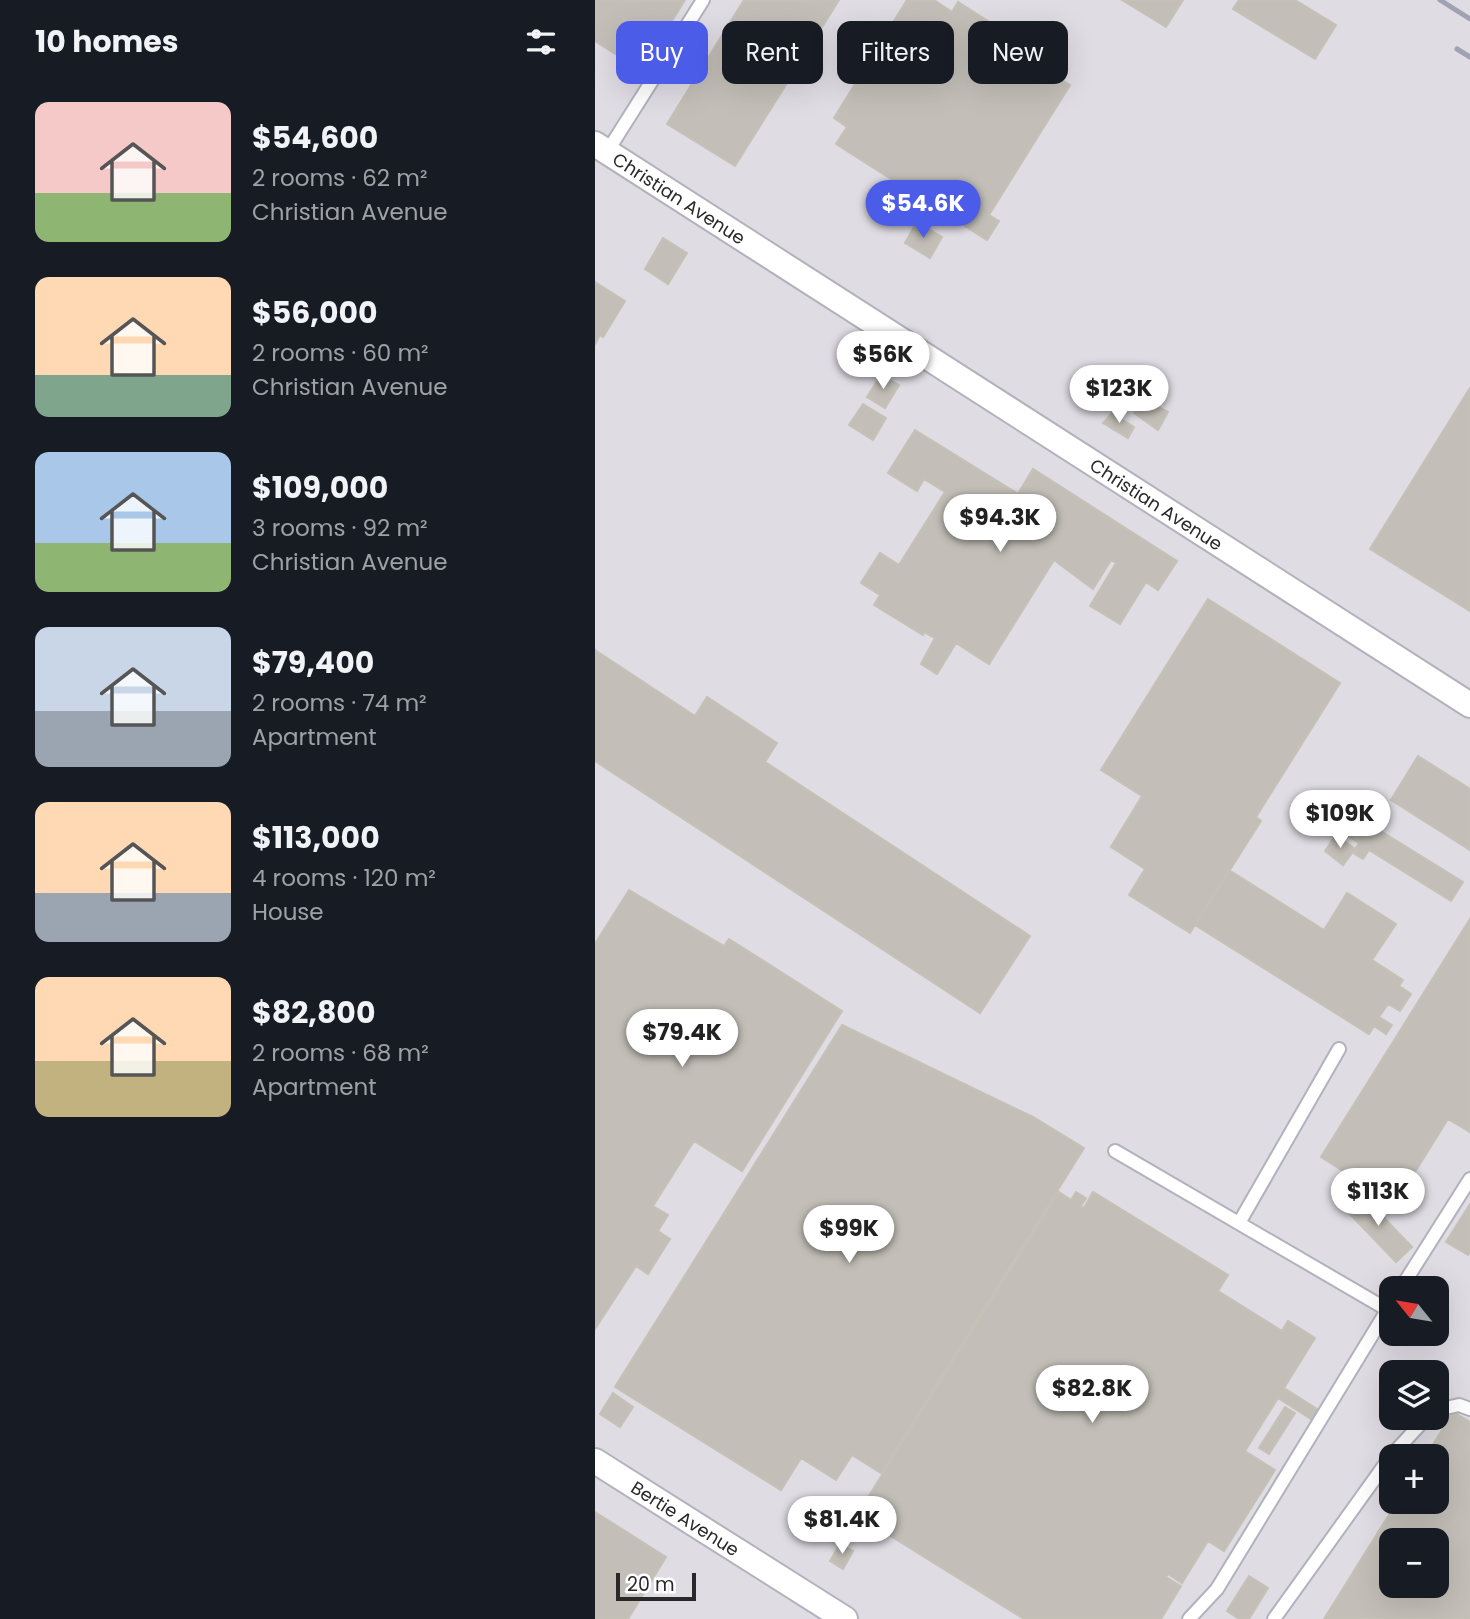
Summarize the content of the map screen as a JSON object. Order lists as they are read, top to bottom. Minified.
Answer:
{"streets":{"street":["Christian Avenue","Bertie Avenue"]},"scale_bar":"20 m","north":"top left","page":{"heading":"10 homes","chip":["Buy","Rent","Filters","New"],"list":[{"name":"$54,600","note":"2 rooms · 62 m² · Christian Avenue"},{"name":"$56,000","note":"2 rooms · 60 m² · Christian Avenue"},{"name":"$109,000","note":"3 rooms · 92 m² · Christian Avenue"},{"name":"$79,400","note":"2 rooms · 74 m² · Apartment"},{"name":"$113,000","note":"4 rooms · 120 m² · House"},{"name":"$82,800","note":"2 rooms · 68 m² · Apartment"}],"price":["$54.6K","$56K","$123K","$94.3K","$109K","$79.4K","$113K","$99K","$82.8K","$81.4K"],"map_buttons":["+","−"],"scale":"20 m"}}
